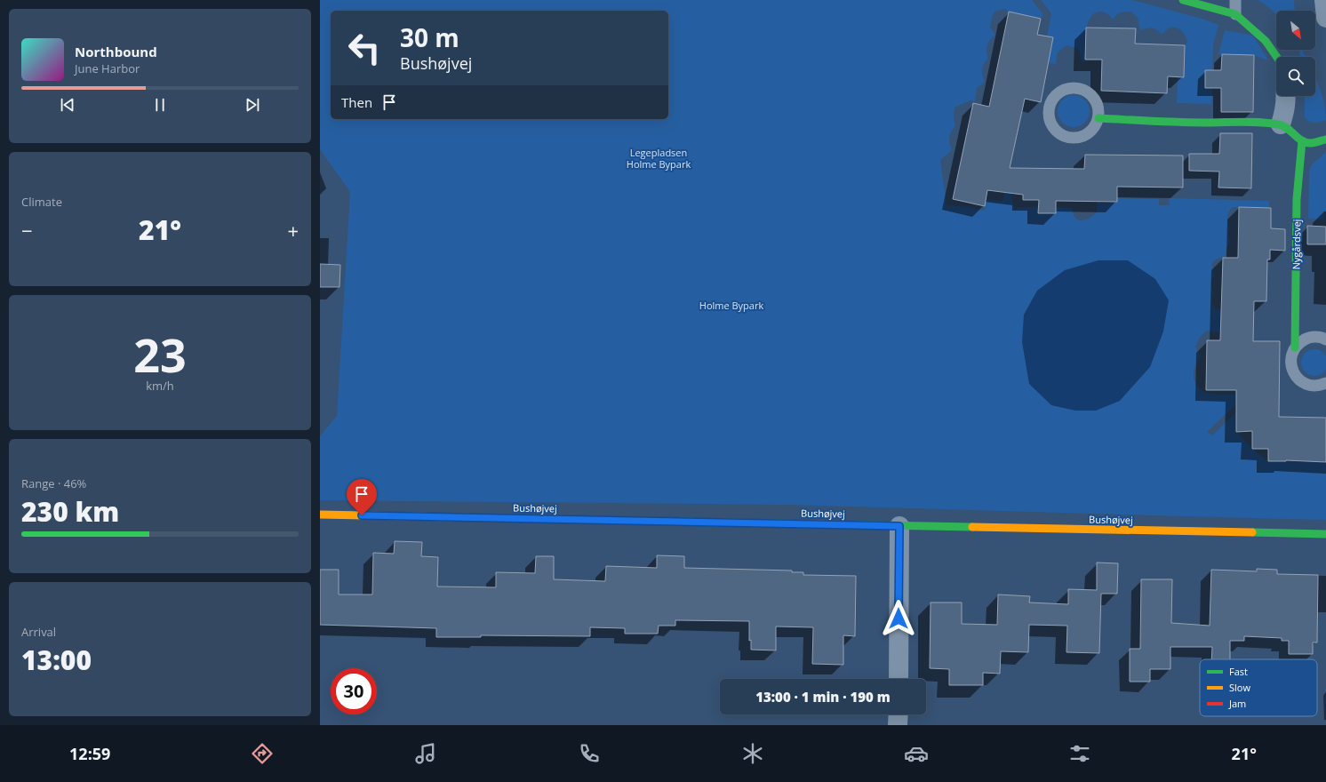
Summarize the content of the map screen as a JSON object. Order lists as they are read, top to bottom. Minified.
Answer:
{"streets":{"street":["Nygårdsvej","Bushøjvej"]},"parks":["Legepladsen Holme Bypark","Holme Bypark"],"legend":["Fast","Slow","Jam"],"north":"bottom right","page":{"turn":["30 m","Bushøjvej"],"song":["Northbound","June Harbor"],"then":"Then","tile":["Climate",["23","km/h"],["Range · 46%","230 km"],["Arrival","13:00"]],"heat":["−","21°","+"],"limit":"30","trip":"13:00 · 1 min · 190 m","tabs":["12:59","21°"]}}
